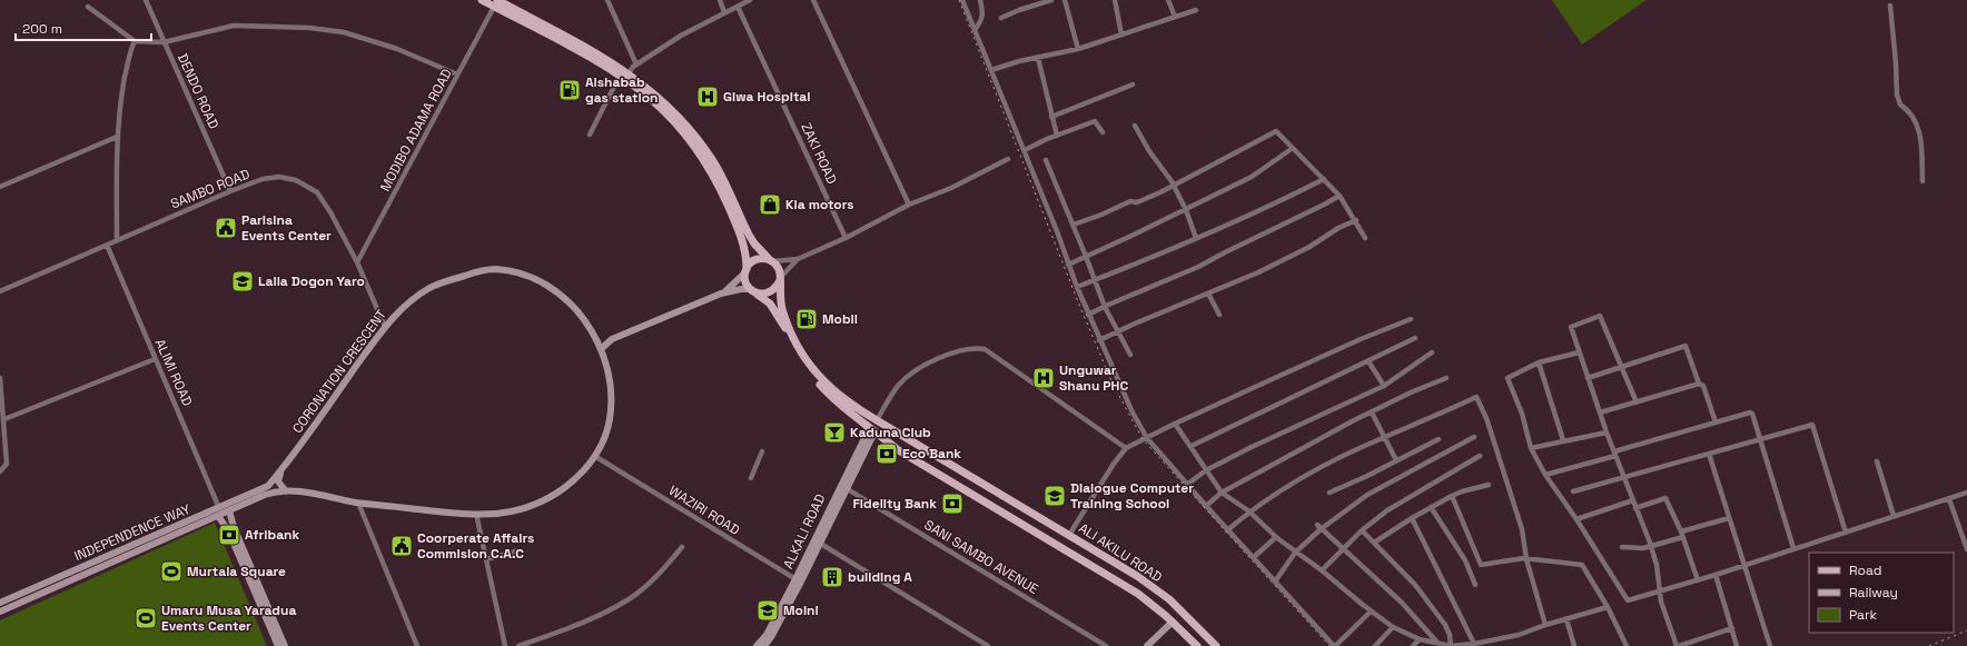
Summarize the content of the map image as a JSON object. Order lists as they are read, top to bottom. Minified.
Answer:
{"streets":{"main road":["CORONATION CRESCENT","ALKALI ROAD","INDEPENDENCE WAY","ALI AKILU ROAD"],"street":["DENDO ROAD","MODIBO ADAMA ROAD","ZAKI ROAD","SAMBO ROAD","ALIMI ROAD","WAZIRI ROAD","SANI SAMBO AVENUE"]},"crossings":[["DENDO ROAD","SAMBO ROAD"],["MODIBO ADAMA ROAD","SAMBO ROAD"],["SAMBO ROAD","CORONATION CRESCENT"],["SAMBO ROAD","ALIMI ROAD"],["CORONATION CRESCENT","WAZIRI ROAD"],["CORONATION CRESCENT","INDEPENDENCE WAY"],["ALIMI ROAD","INDEPENDENCE WAY"],["WAZIRI ROAD","ALKALI ROAD"],["ALKALI ROAD","ALI AKILU ROAD"],["ALKALI ROAD","SANI SAMBO AVENUE"]],"places":{"fuel station":["Alshabab gas station","Mobil"],"hospital":["Giwa Hospital","Unguwar Shanu PHC"],"shop":["Kia motors"],"public building":["Parisina Events Center","Coorperate Affairs Commision C.A.C"],"school or university":["Laila Dogon Yaro","Dialogue Computer Training School","Moini"],"bar":["Kaduna Club"],"bank":["Eco Bank","Fidelity Bank","Afribank"],"sports":["Murtala Square","Umaru Musa Yaradua Events Center"],"building":["building A"]},"legend":["Road","Railway","Park"],"scale_bar":"200 m"}
